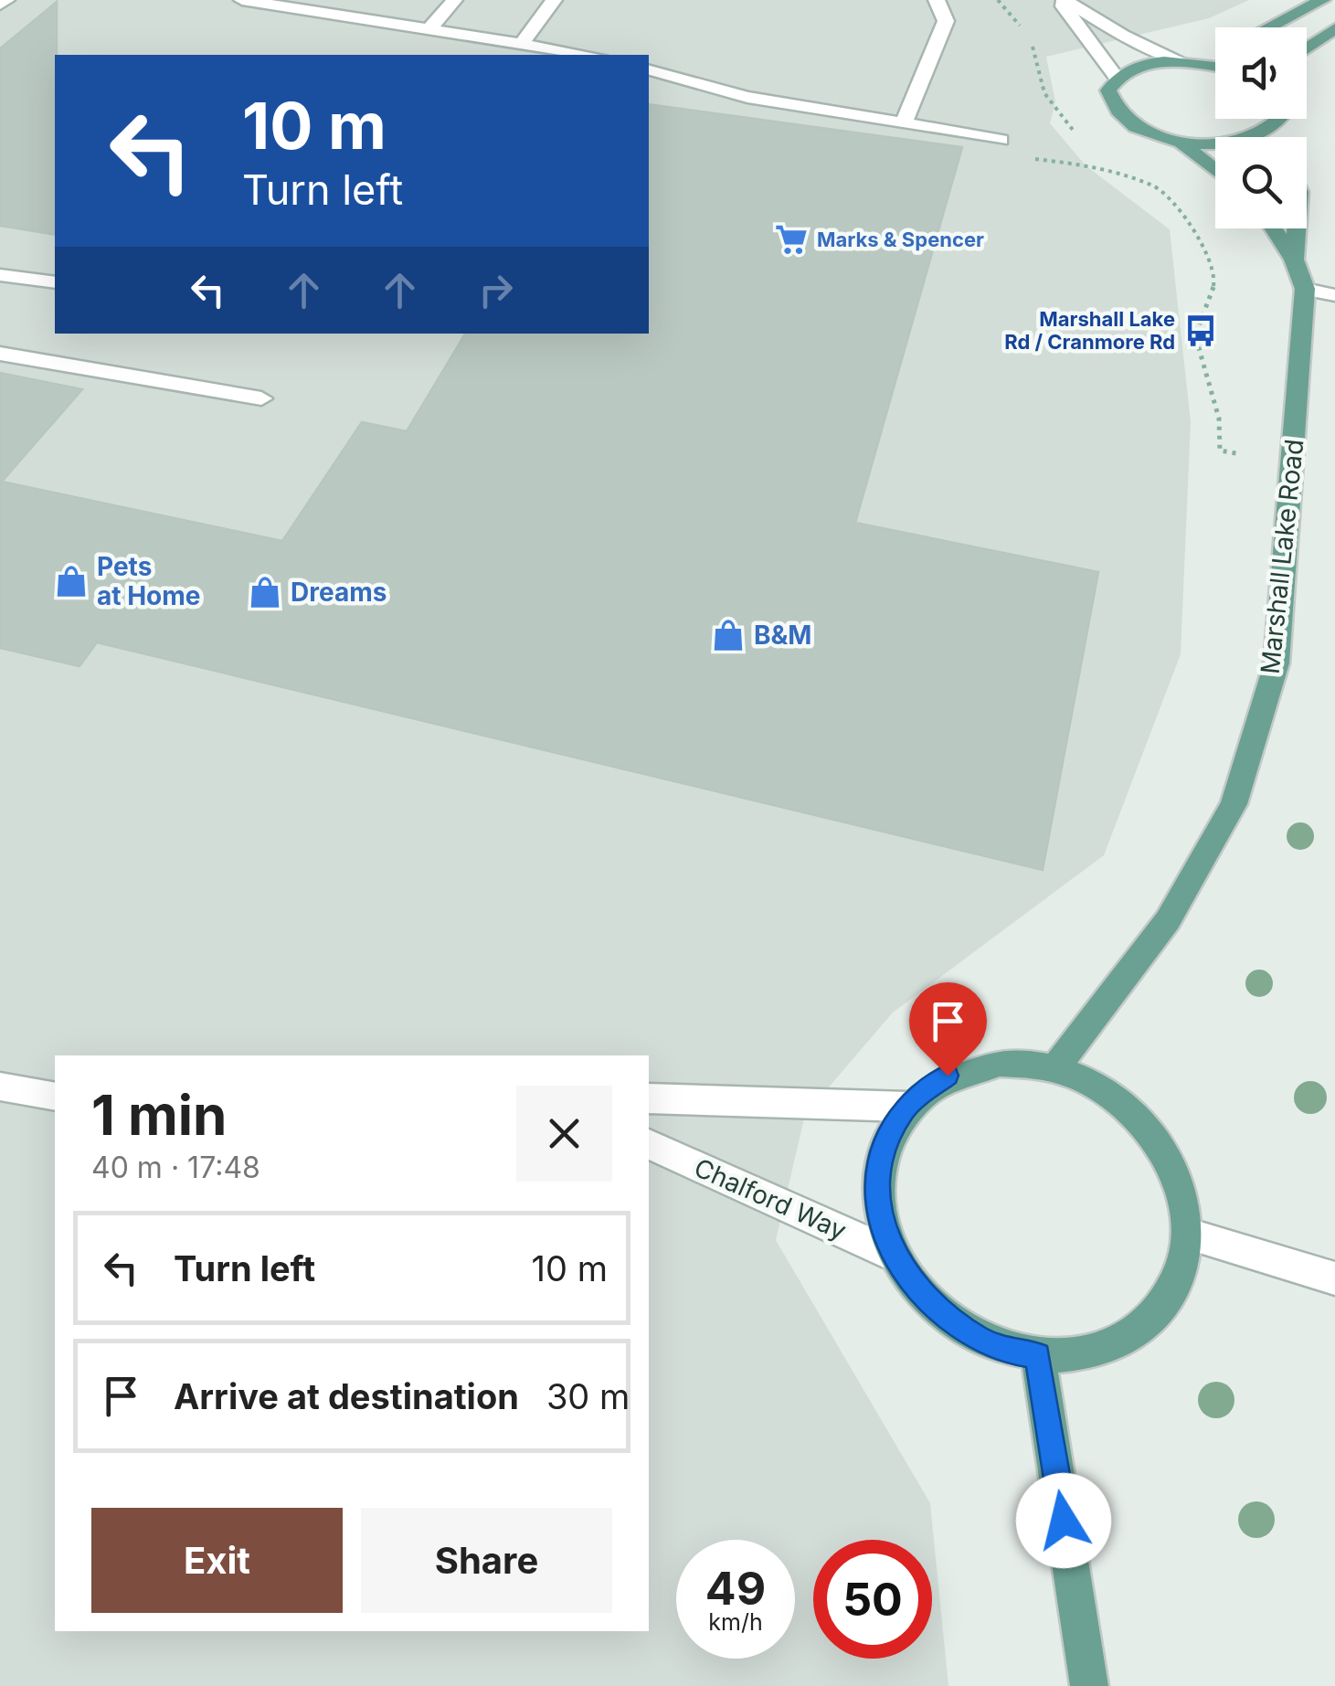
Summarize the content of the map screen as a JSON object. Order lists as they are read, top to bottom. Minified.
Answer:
{"streets":{"main road":["Marshall Lake Road"],"street":["Chalford Way"]},"crossings":[["Marshall Lake Road","Chalford Way"]],"places":{"supermarket":["Marks & Spencer"],"bus stop":["Marshall Lake Rd / Cranmore Rd"],"shop":["Pets at Home","Dreams","B&M"]},"page":{"turn":["10 m","Turn left"],"heading":["1 min","40 m · 17:48"],"list":[{"name":"Turn left","value":"10 m"},{"name":"Arrive at destination","value":"30 m"}],"buttons":["Exit","Share"],"speed":"49 km/h","limit":"50"}}
